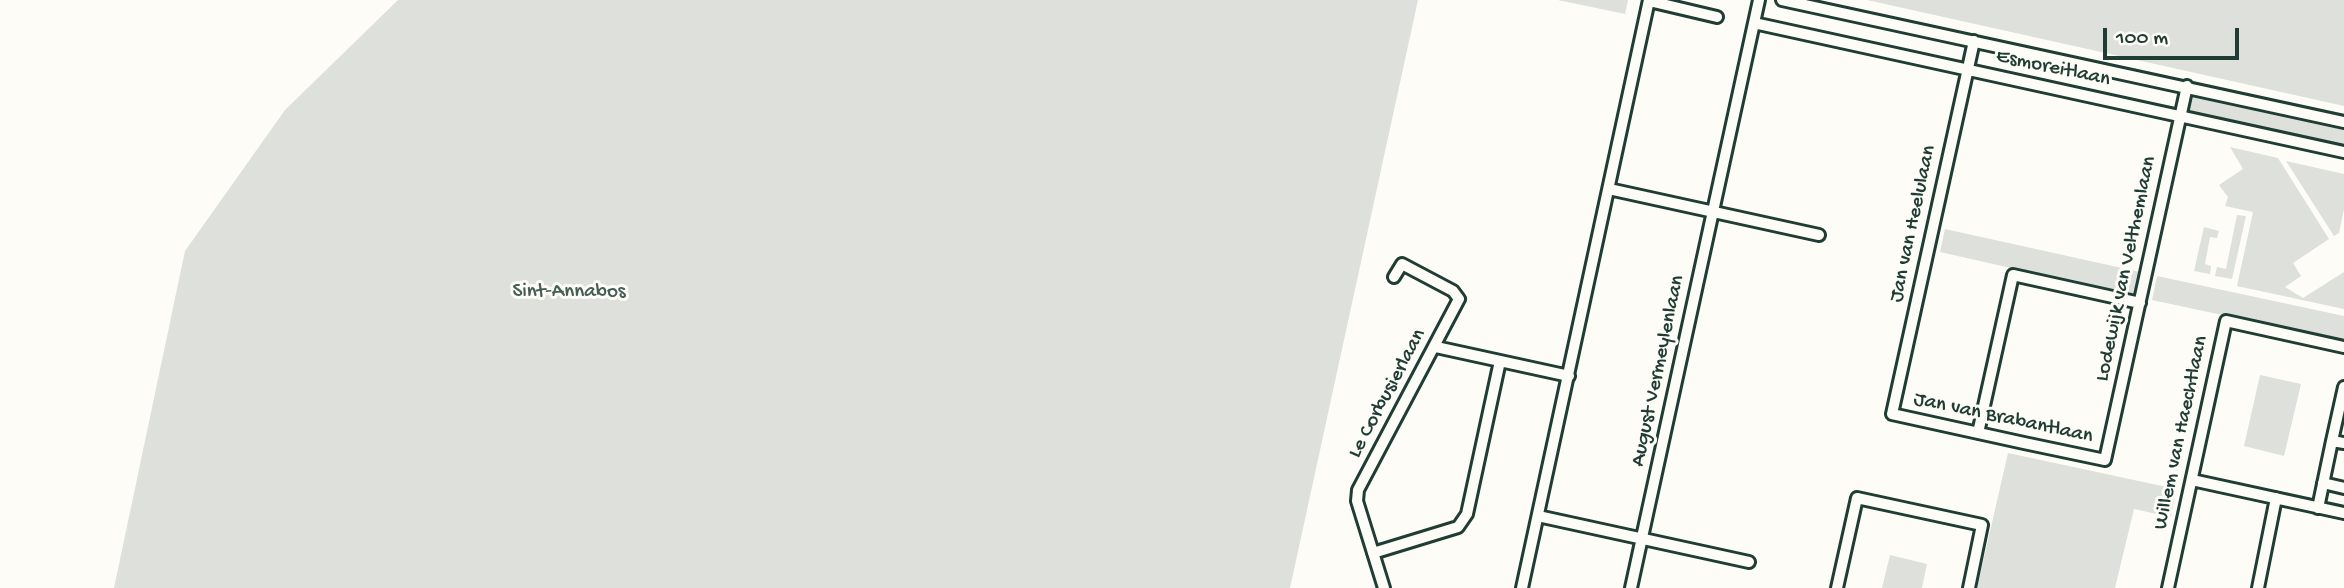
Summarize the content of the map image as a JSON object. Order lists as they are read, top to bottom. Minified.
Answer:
{"streets":{"street":["Esmoreitlaan","Jan van Heelulaan","Lodewijk van Velthemlaan","August Vermeylenlaan","Le Corbusierlaan","Jan van Brabantlaan","Willem van Haechtlaan"]},"crossings":[["Esmoreitlaan","Jan van Heelulaan"],["Esmoreitlaan","Lodewijk van Velthemlaan"],["Esmoreitlaan","August Vermeylenlaan"],["Jan van Heelulaan","Jan van Brabantlaan"],["Lodewijk van Velthemlaan","Jan van Brabantlaan"]],"parks":["Sint-Annabos"],"scale_bar":"100 m"}
